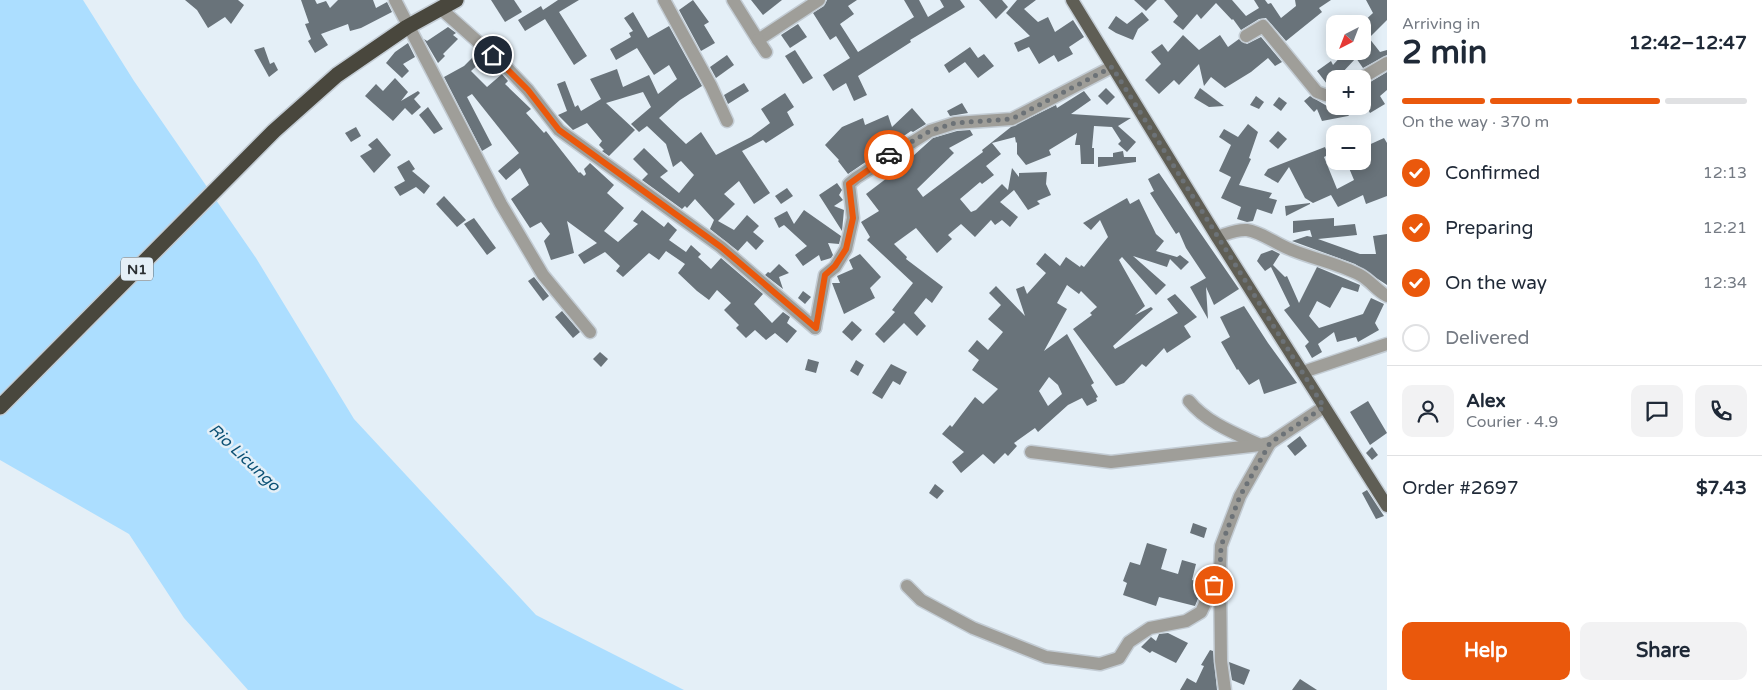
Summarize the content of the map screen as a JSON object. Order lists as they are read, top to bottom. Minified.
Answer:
{"streets":{"highway":["N1"]},"water":["Rio Licungo"],"north":"bottom left","page":{"heading":["2 min","Arriving in","12:42–12:47"],"panel":["Alex","Courier · 4.9","Order #2697","$7.43"],"map_buttons":["+","−"],"bar":"On the way · 370 m","list":[["Confirmed","12:13"],["Preparing","12:21"],["On the way","12:34"],"Delivered"],"buttons":["Help","Share"]}}
